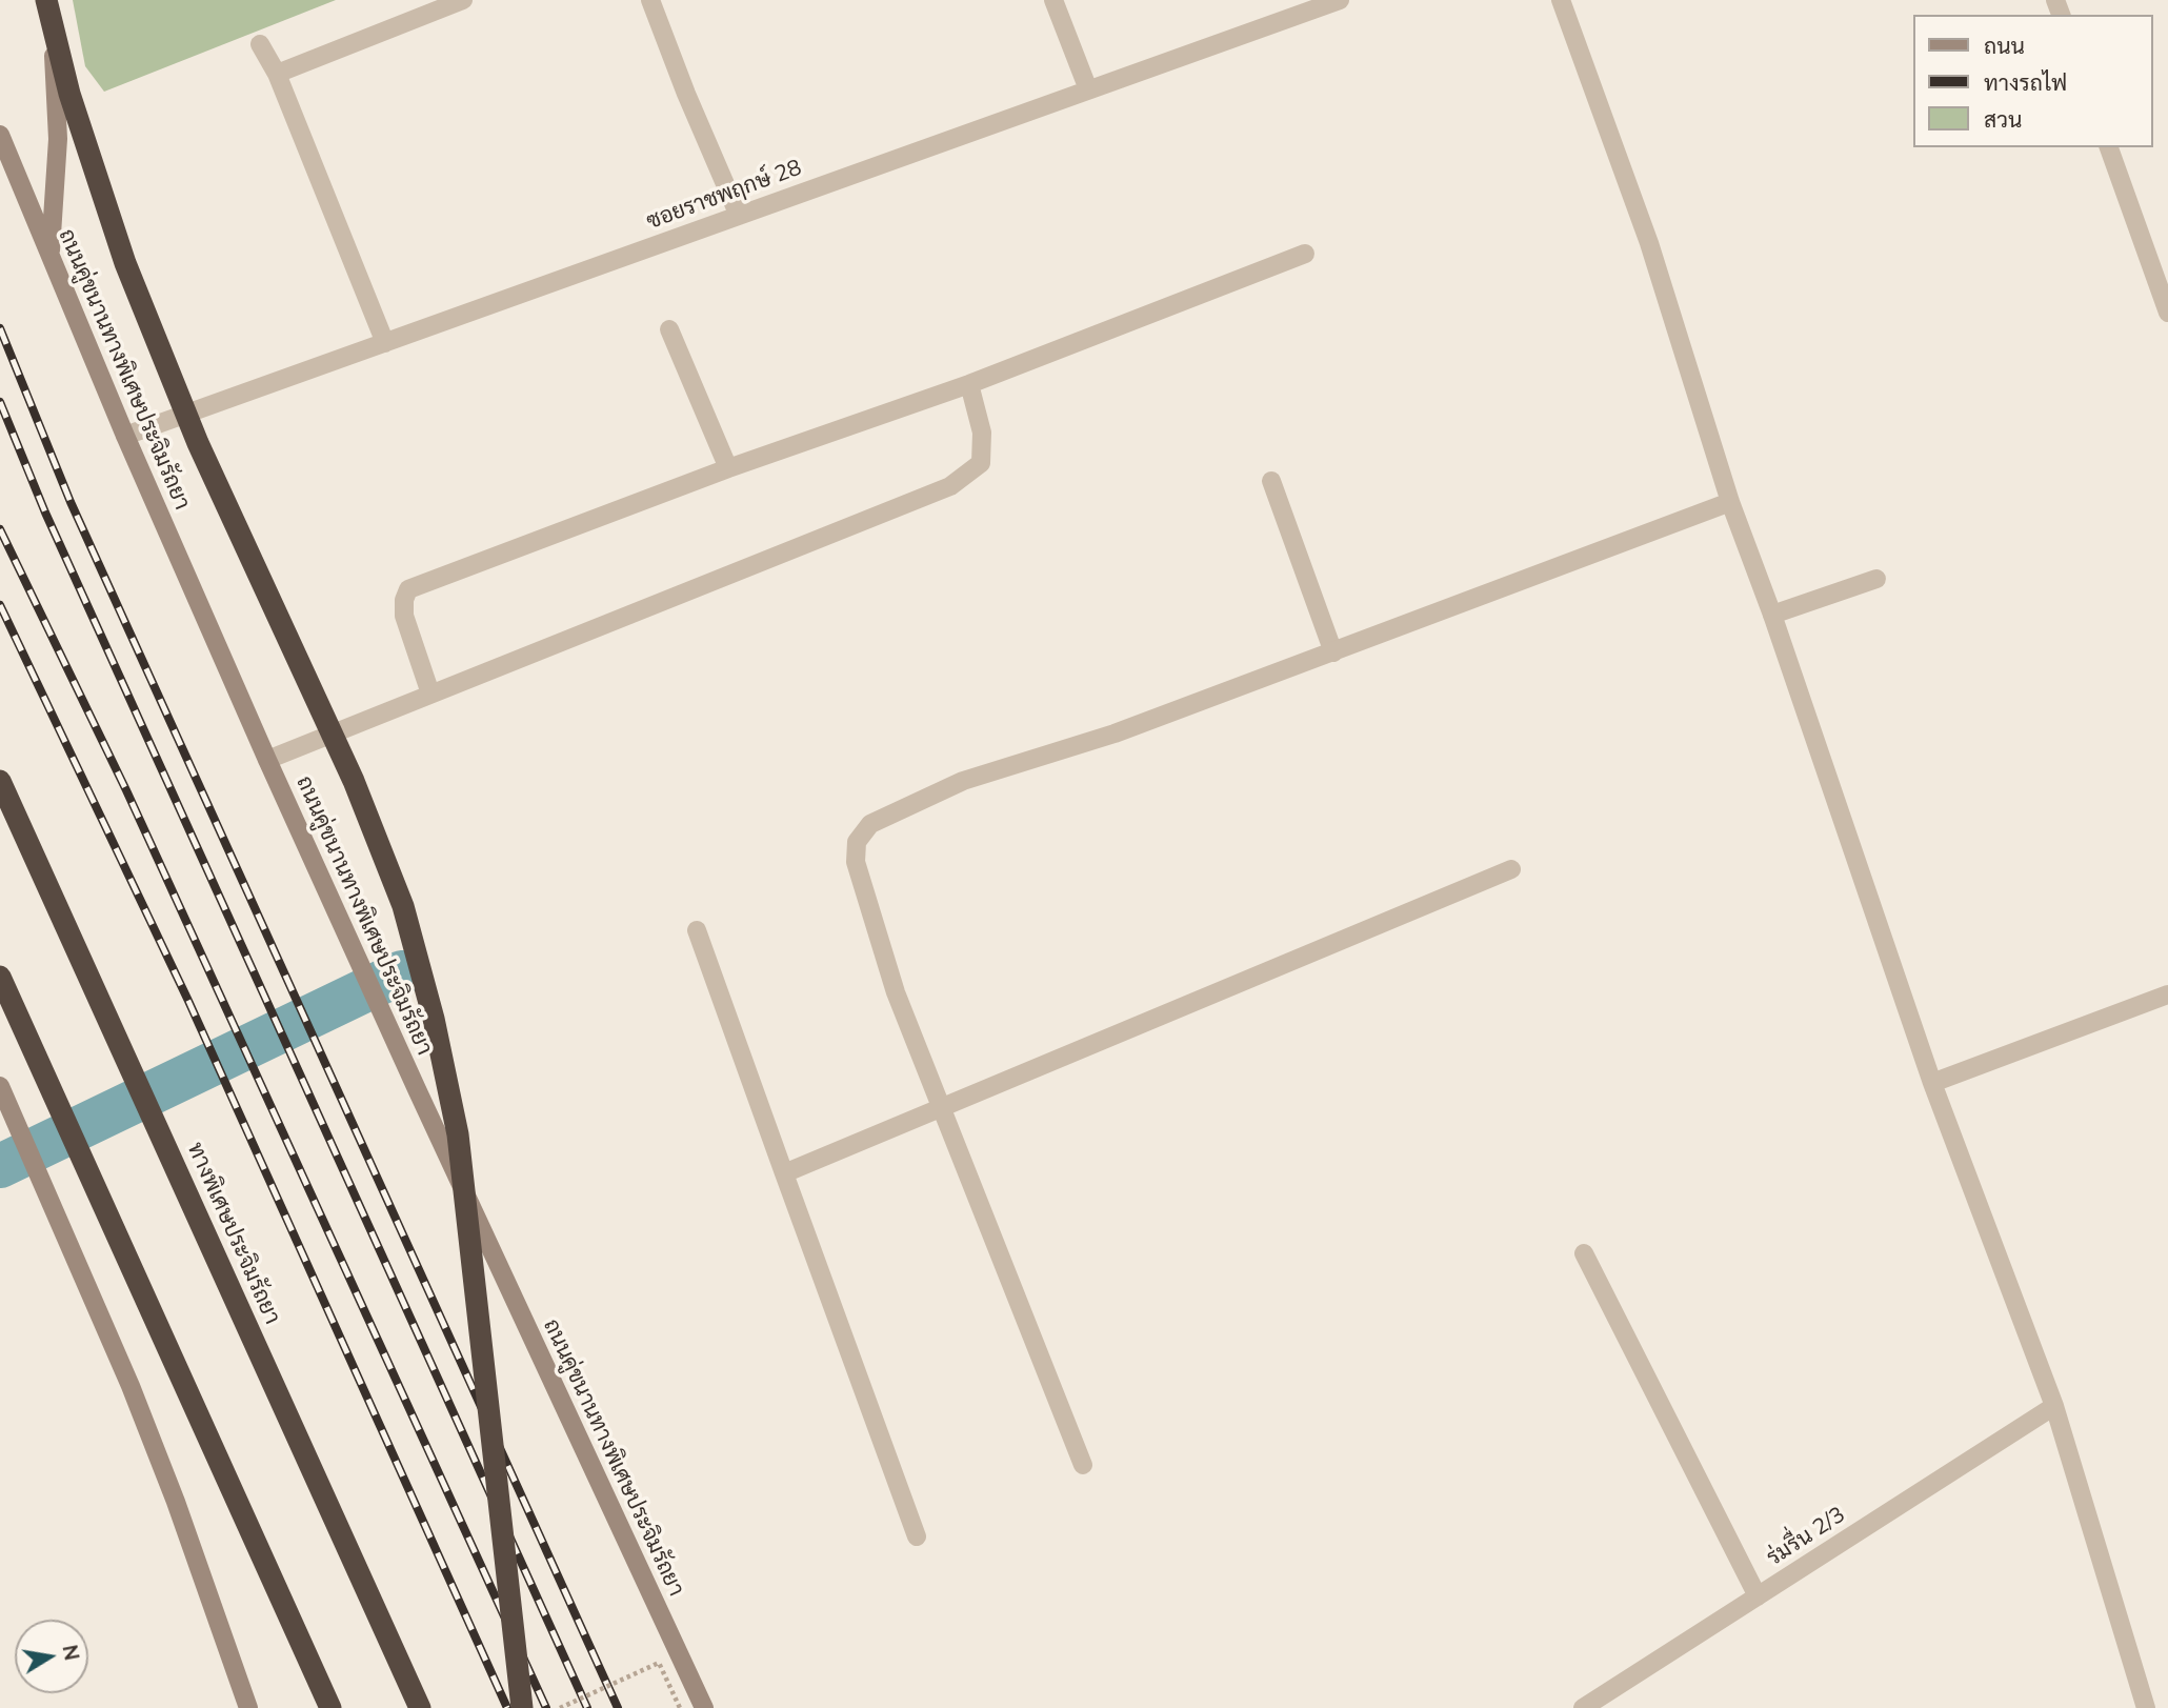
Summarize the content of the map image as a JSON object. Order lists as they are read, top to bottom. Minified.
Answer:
{"streets":{"highway":["ทางพิเศษประจิมรัถยา"],"main road":["ถนนคู่ขนานทางพิเศษประจิมรัถยา"],"street":["ซอยราชพฤกษ์ 28","ร่มรื่น 2/3"]},"crossings":[["ซอยราชพฤกษ์ 28","ถนนคู่ขนานทางพิเศษประจิมรัถยา"]],"legend":["ถนน","ทางรถไฟ","สวน"],"north":"right"}
